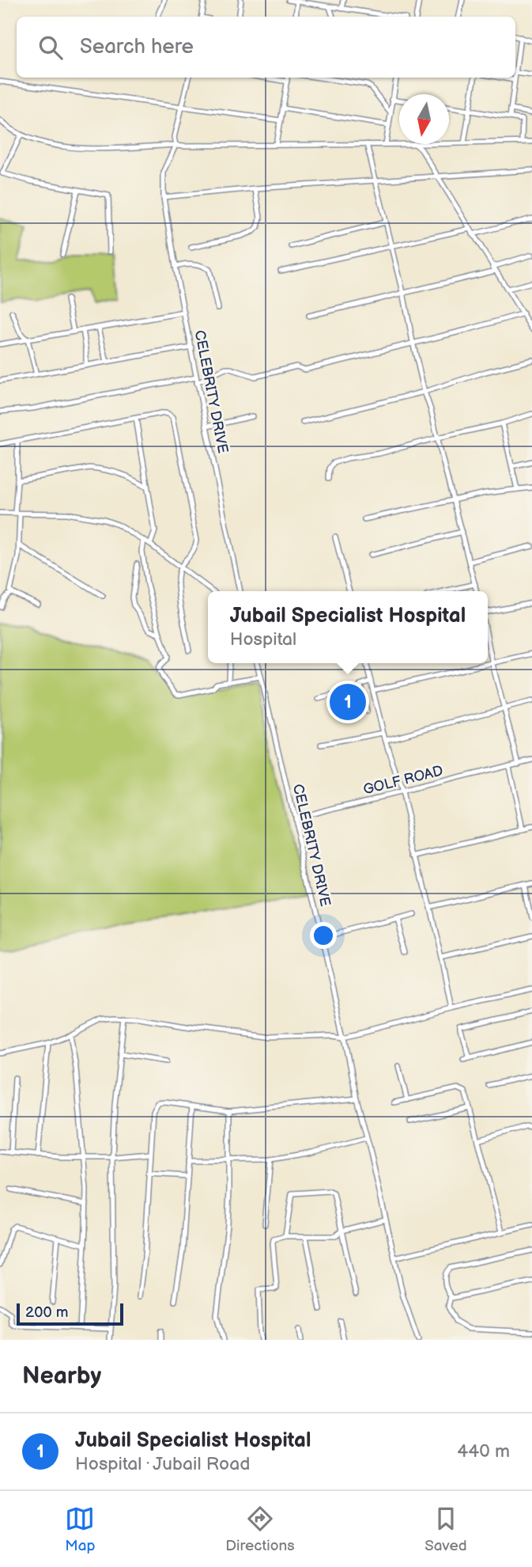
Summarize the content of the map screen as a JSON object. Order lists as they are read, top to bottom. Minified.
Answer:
{"streets":{"street":["CELEBRITY DRIVE","GOLF ROAD"]},"crossings":[["CELEBRITY DRIVE","GOLF ROAD"]],"scale_bar":"200 m","north":"bottom","page":{"search":"Search here","popup":["Jubail Specialist Hospital","Hospital"],"pins":"1","scale":"200 m","heading":"Nearby","list":[{"mark":"1","name":"Jubail Specialist Hospital","note":"Hospital · Jubail Road","value":"440 m"}],"nav":["Map","Directions","Saved"]}}
